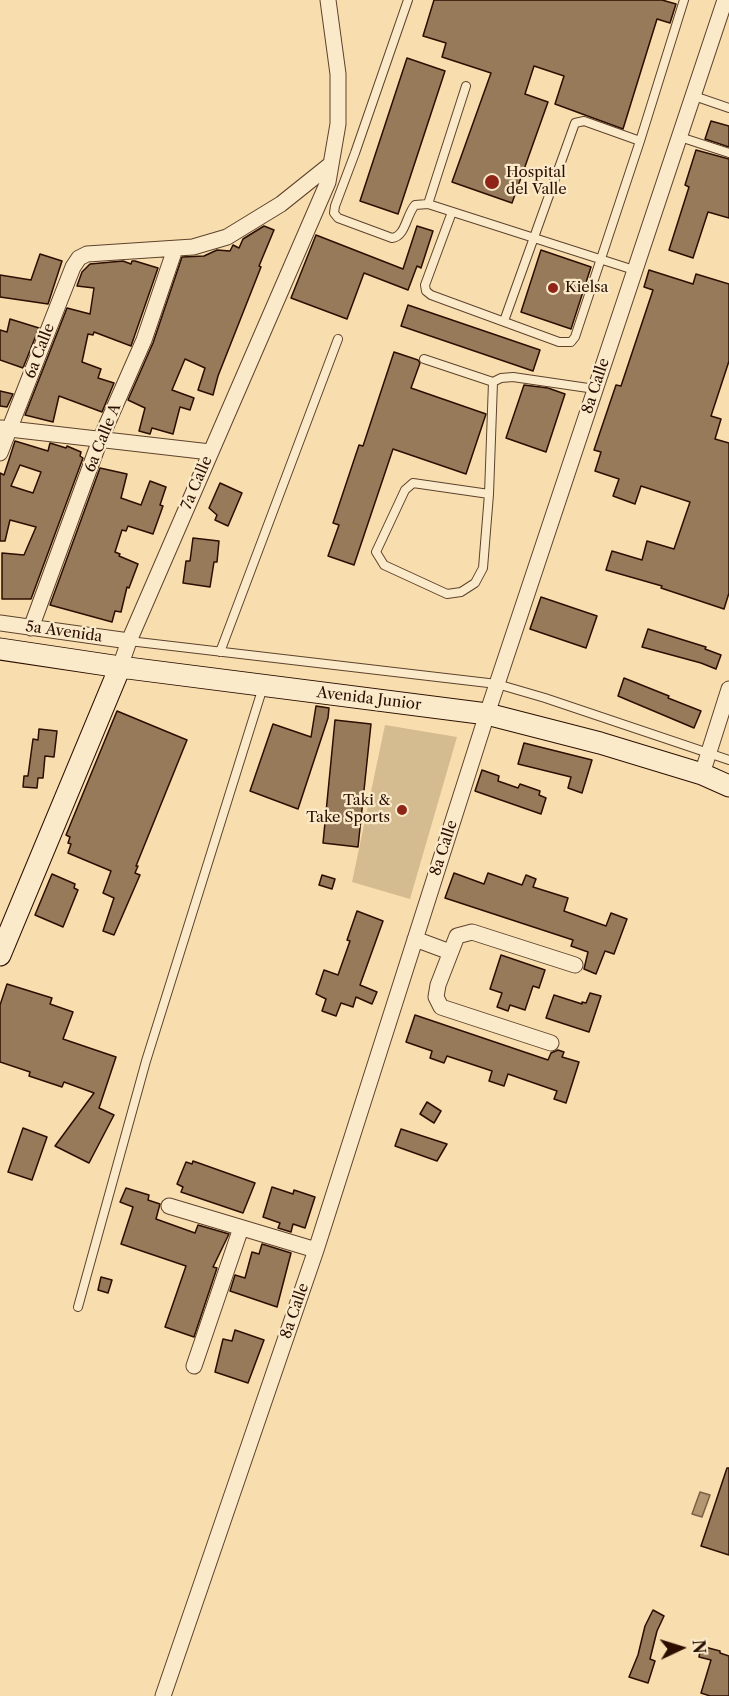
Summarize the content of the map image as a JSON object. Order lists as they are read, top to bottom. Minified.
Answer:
{"streets":{"main road":["7a Calle","Avenida Junior"],"street":["6a Calle","8a Calle","6a Calle A","5a Avenida"]},"crossings":[["6a Calle","6a Calle A"],["8a Calle","Avenida Junior"],["6a Calle A","5a Avenida"],["7a Calle","5a Avenida"],["7a Calle","Avenida Junior"]],"places":["Hospital del Valle","Kielsa","Taki & Take Sports"],"north":"right"}
